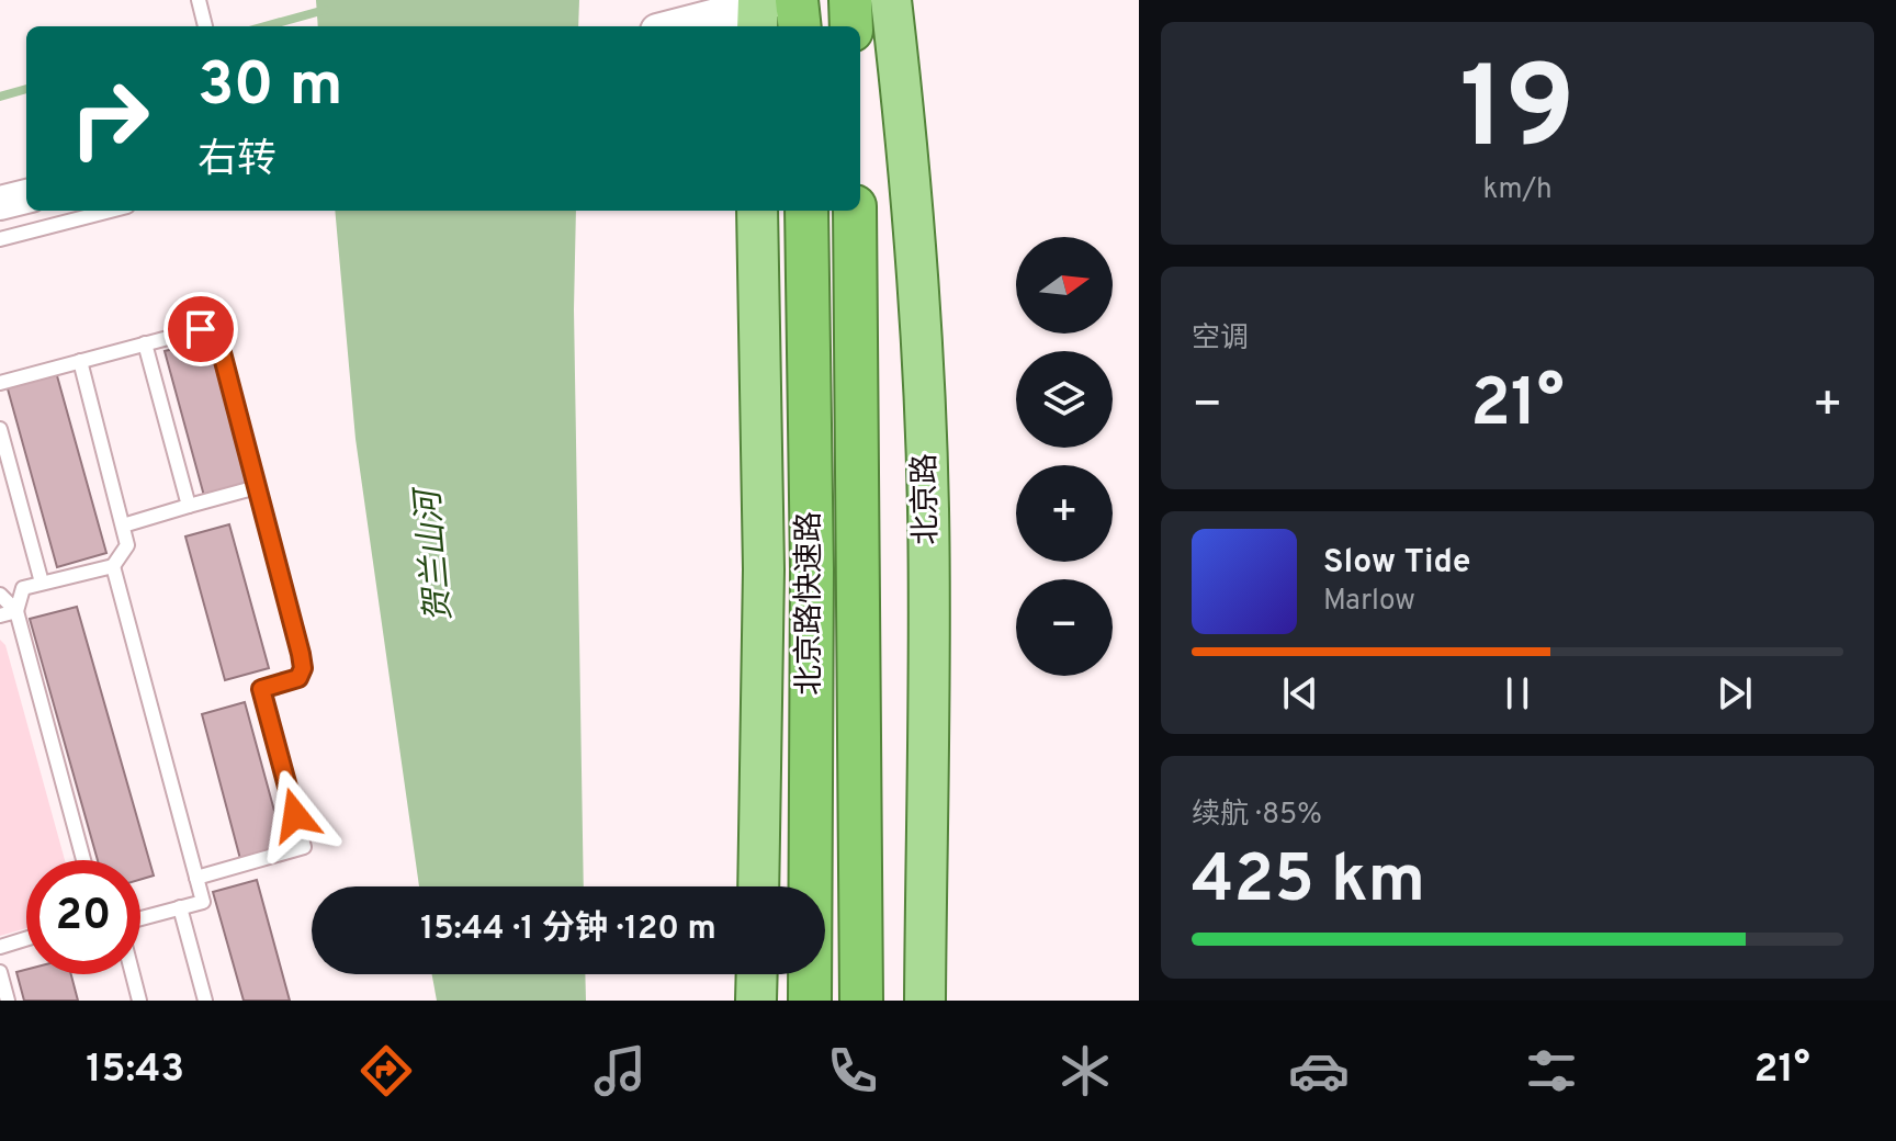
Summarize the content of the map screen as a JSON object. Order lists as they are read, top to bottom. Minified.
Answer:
{"streets":{"highway":["北京路快速路"],"main road":["北京路"]},"water":["贺兰山河"],"north":"right","page":{"tile":[["19","km/h"],"空调",["续航 · 85%","425 km"]],"turn":["30 m","右转"],"map_buttons":["+","−"],"heat":["−","21°","+"],"song":["Slow Tide","Marlow"],"limit":"20","trip":"15:44 · 1 分钟 · 120 m","tabs":["15:43","21°"]}}
